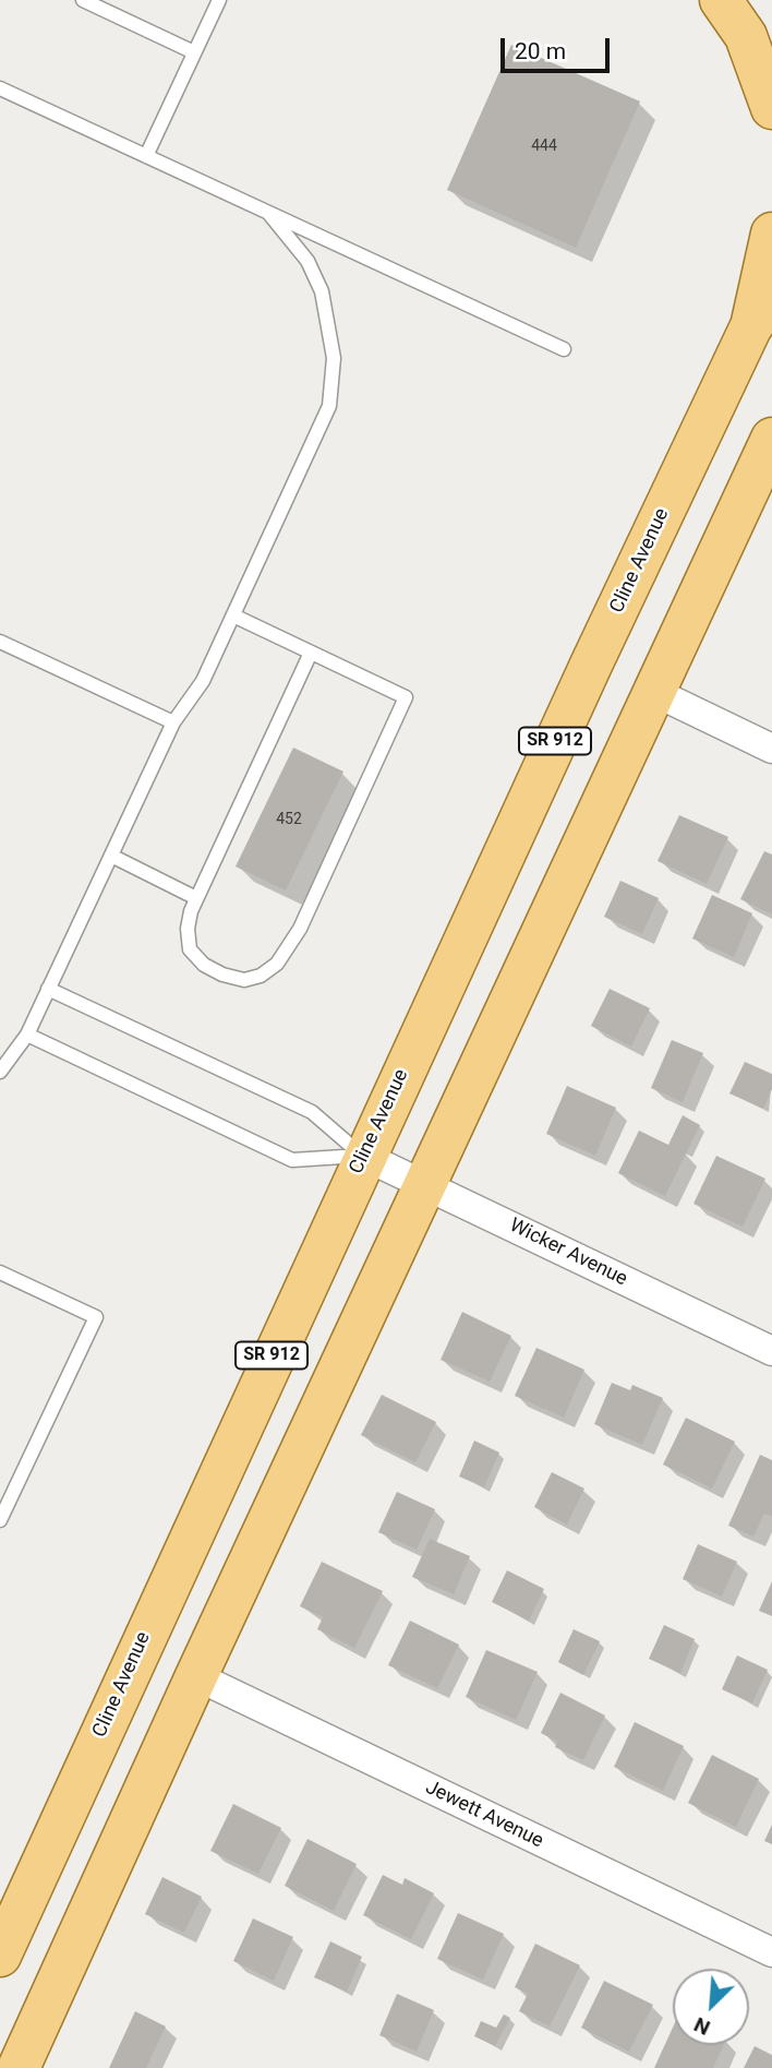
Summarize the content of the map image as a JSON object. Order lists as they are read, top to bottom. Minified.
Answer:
{"streets":{"main road":["Cline Avenue","SR 912"],"street":["Wicker Avenue","Jewett Avenue"]},"crossings":[["Cline Avenue","Wicker Avenue"]],"house_numbers":["444","452"],"scale_bar":"20 m","north":"bottom left"}
